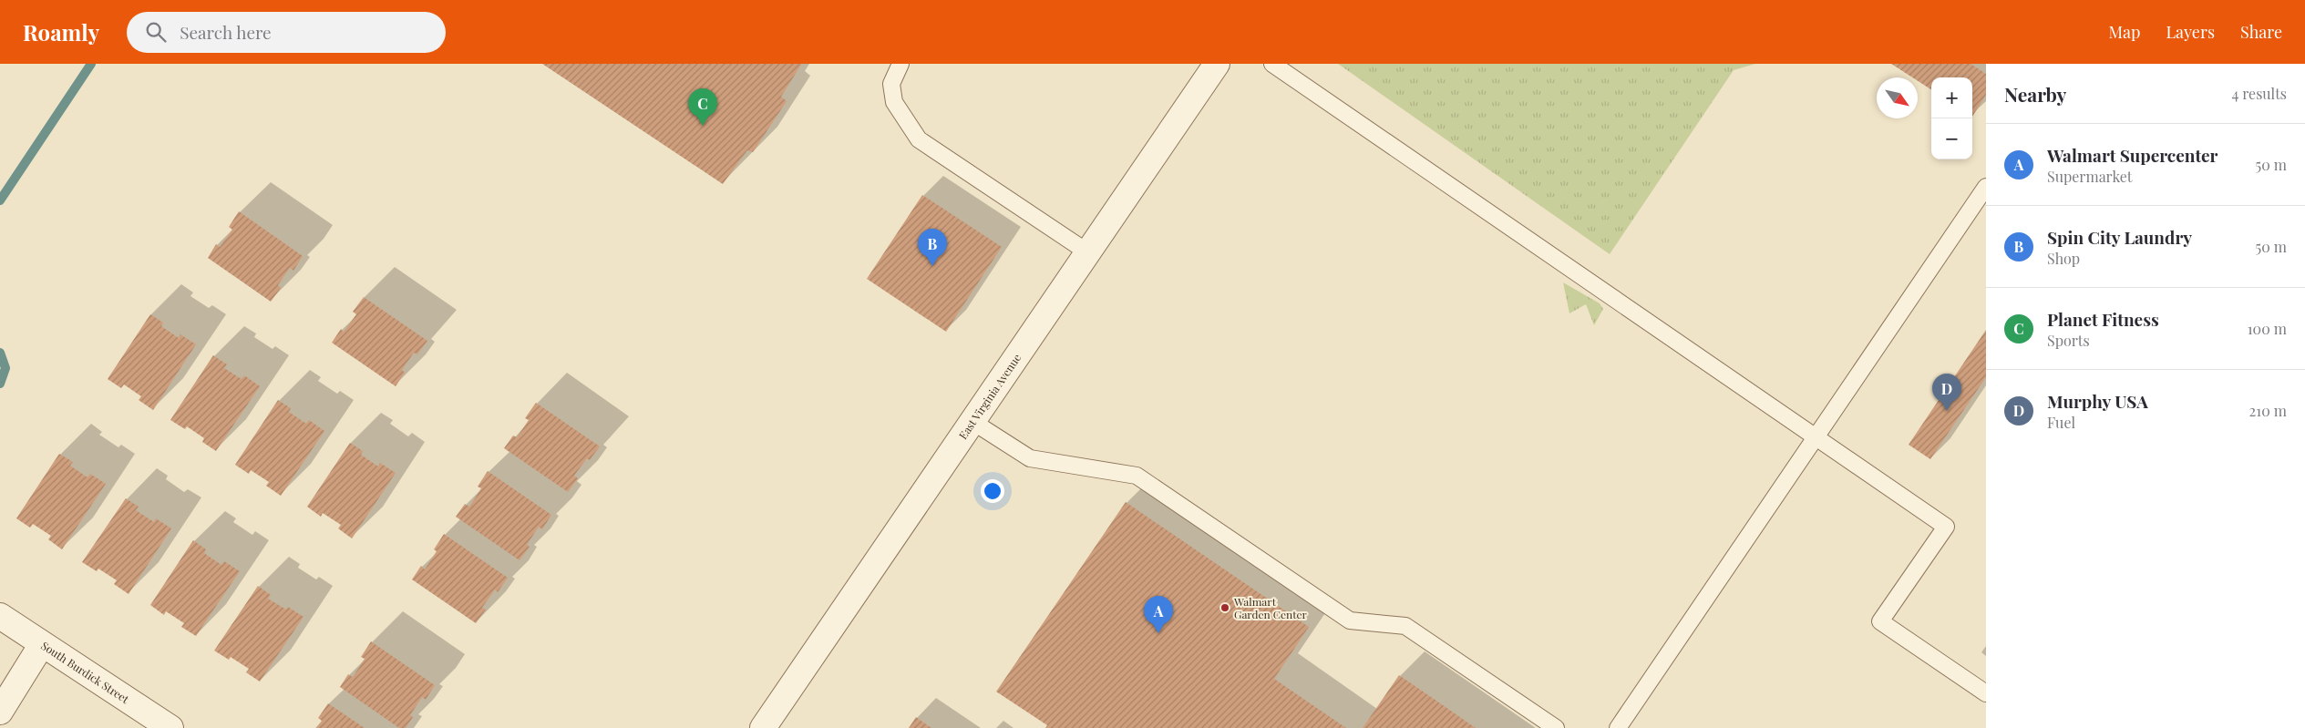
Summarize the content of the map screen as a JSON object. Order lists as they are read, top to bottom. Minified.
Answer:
{"streets":{"street":["East Virginia Avenue","South Burdick Street"]},"places":["Walmart Garden Center"],"north":"bottom right","page":{"header":"Roamly","search":"Search here","nav":["Map","Layers","Share"],"heading":["Nearby","4 results"],"map_buttons":["+","−"],"pins":["C","B","D","A"],"list":[{"mark":"A","name":"Walmart Supercenter","note":"Supermarket","value":"50 m"},{"mark":"B","name":"Spin City Laundry","note":"Shop","value":"50 m"},{"mark":"C","name":"Planet Fitness","note":"Sports","value":"100 m"},{"mark":"D","name":"Murphy USA","note":"Fuel","value":"210 m"}]}}
